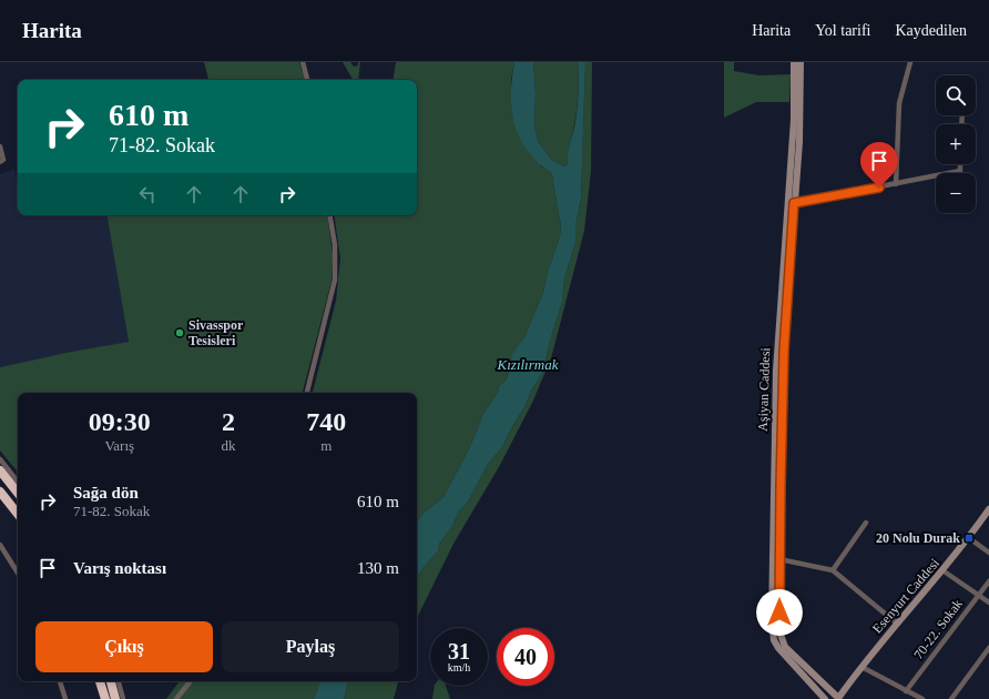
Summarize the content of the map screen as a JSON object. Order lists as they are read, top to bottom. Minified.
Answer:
{"streets":{"street":["Aşiyan Caddesi","Esenyurt Caddesi","70-22. Sokak"]},"crossings":[["Aşiyan Caddesi","Esenyurt Caddesi"]],"water":["Kızılırmak"],"places":{"other":["Sivasspor Tesisleri"],"transit":["20 Nolu Durak"]},"page":{"header":"Harita","nav":["Harita","Yol tarifi","Kaydedilen"],"map_buttons":["+","−"],"turn":["610 m","71-82. Sokak"],"eta":["09:30","Varış","2","dk","740","m"],"list":[{"name":"Sağa dön","note":"71-82. Sokak","value":"610 m"},{"name":"Varış noktası","value":"130 m"}],"buttons":["Çıkış","Paylaş"],"speed":"31 km/h","limit":"40"}}
